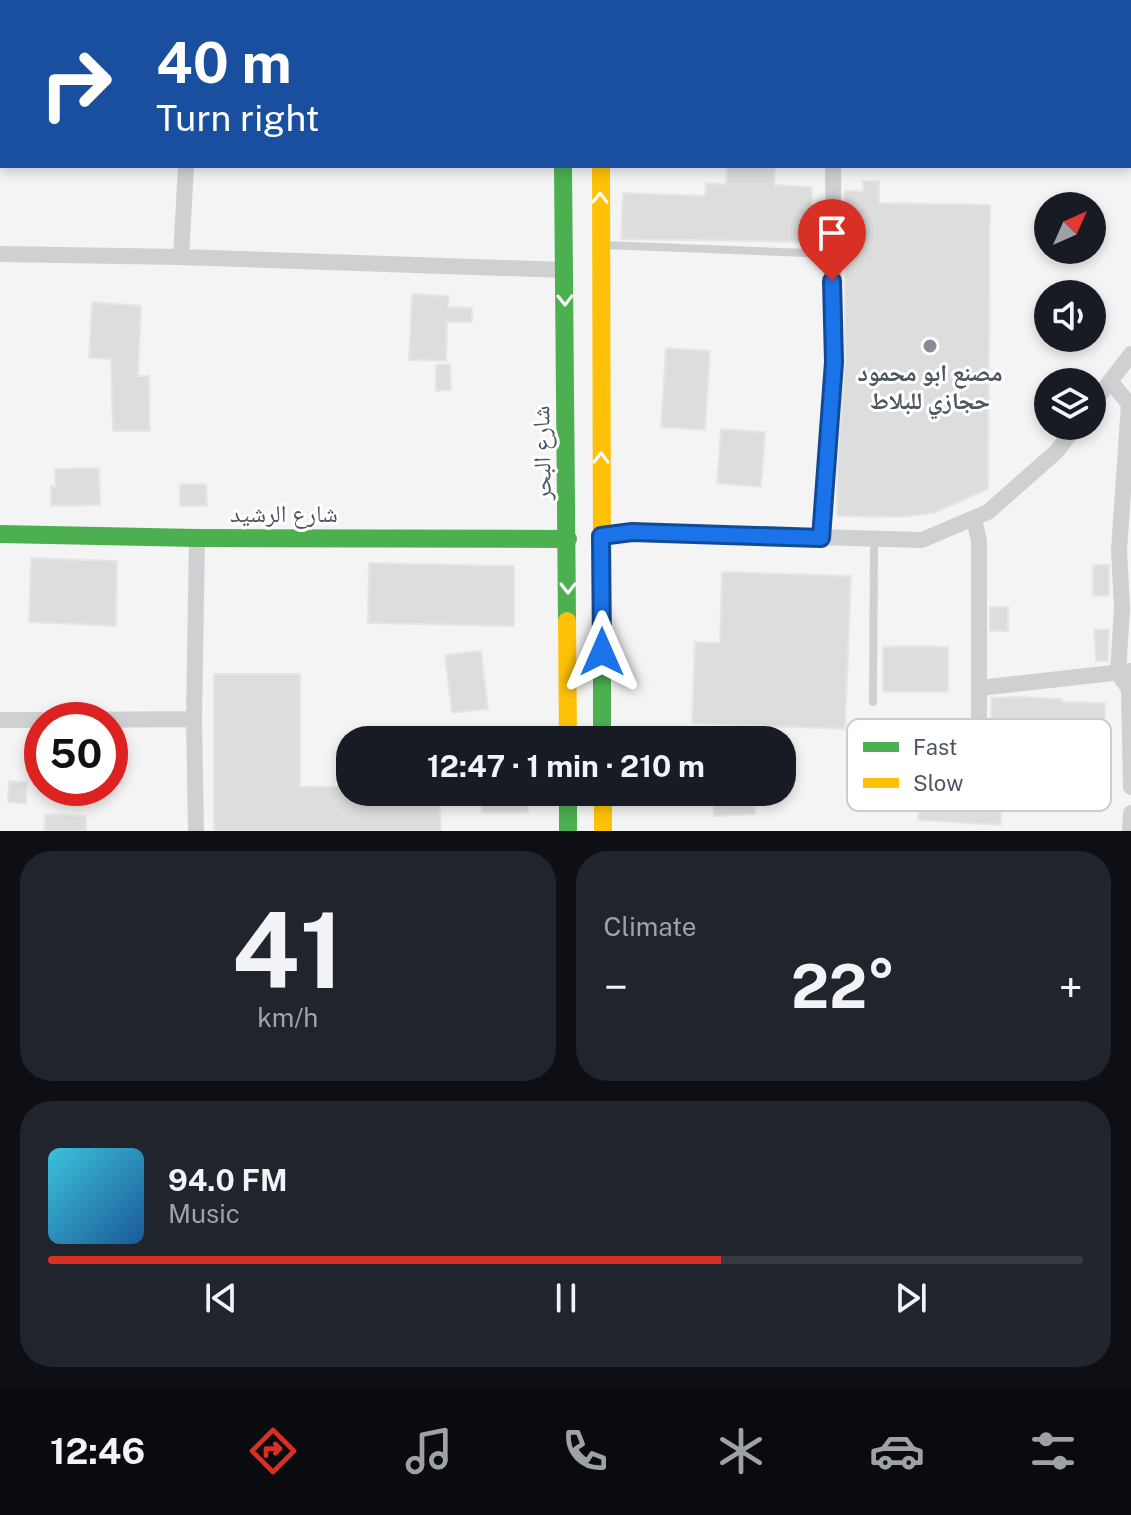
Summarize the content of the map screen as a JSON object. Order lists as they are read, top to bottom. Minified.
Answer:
{"streets":{"main road":["شارع البحر","شارع الرشيد"]},"crossings":[["شارع البحر","شارع الرشيد"]],"places":["مصنع ابو محمود حجازي للبلاط"],"legend":["Fast","Slow"],"north":"top right","page":{"turn":["40 m","Turn right"],"limit":"50","trip":"12:47 · 1 min · 210 m","tile":[["41","km/h"],"Climate"],"heat":["−","22°","+"],"song":["94.0 FM","Music"],"tabs":"12:46"}}
